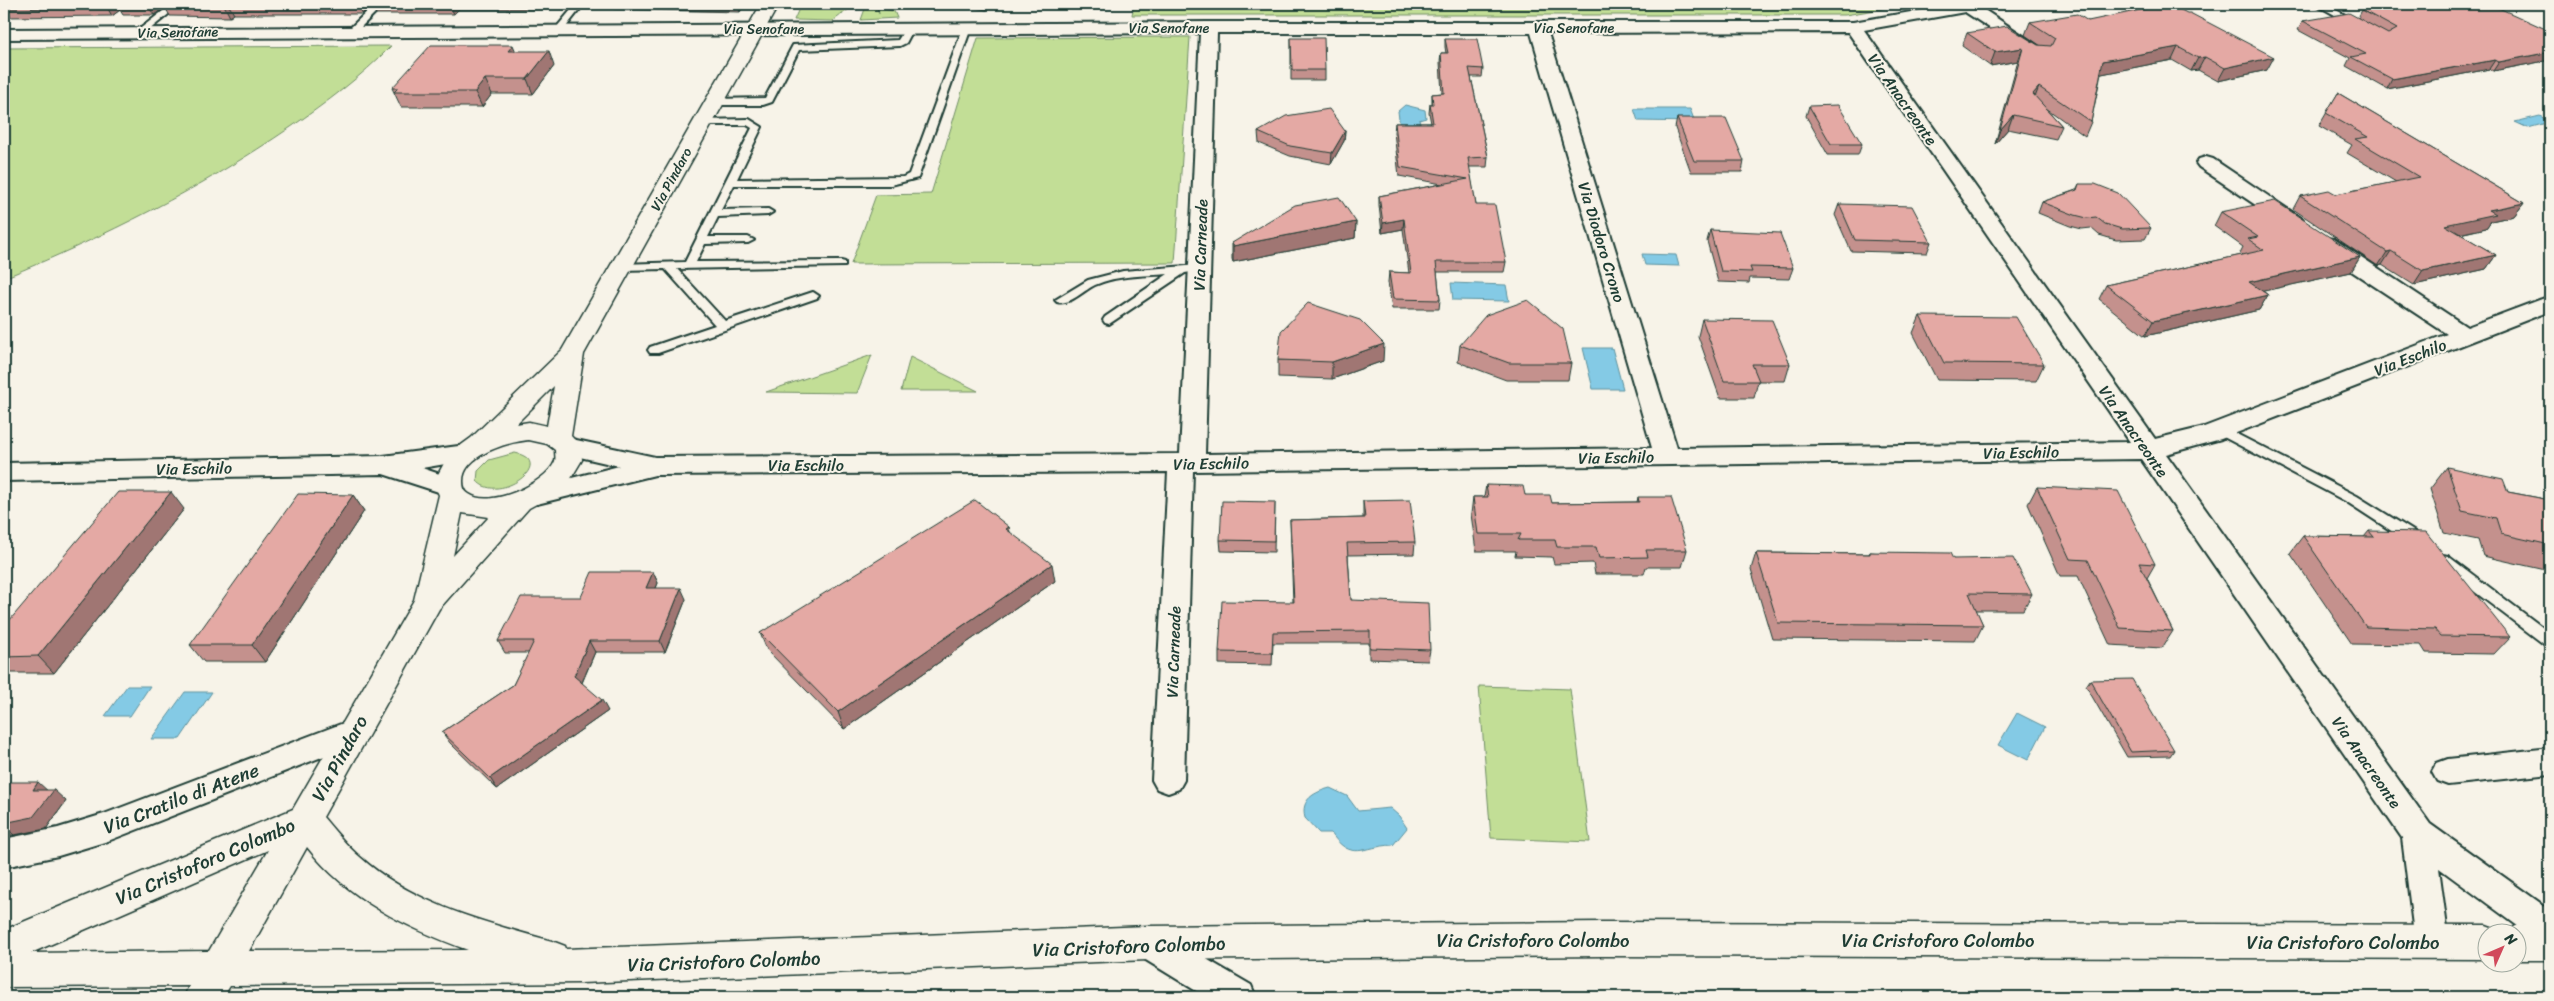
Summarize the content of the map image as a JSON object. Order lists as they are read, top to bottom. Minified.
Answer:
{"streets":{"street":["Via Senofane","Via Anacreonte","Via Pindaro","Via Diodoro Crono","Via Carneade","Via Eschilo","Via Cratilo di Atene","Via Cristoforo Colombo"]},"crossings":[["Via Senofane","Via Anacreonte"],["Via Senofane","Via Pindaro"],["Via Senofane","Via Diodoro Crono"],["Via Senofane","Via Carneade"],["Via Anacreonte","Via Eschilo"],["Via Anacreonte","Via Cristoforo Colombo"],["Via Pindaro","Via Cratilo di Atene"],["Via Pindaro","Via Cristoforo Colombo"],["Via Diodoro Crono","Via Eschilo"],["Via Carneade","Via Eschilo"]],"north":"top right"}
